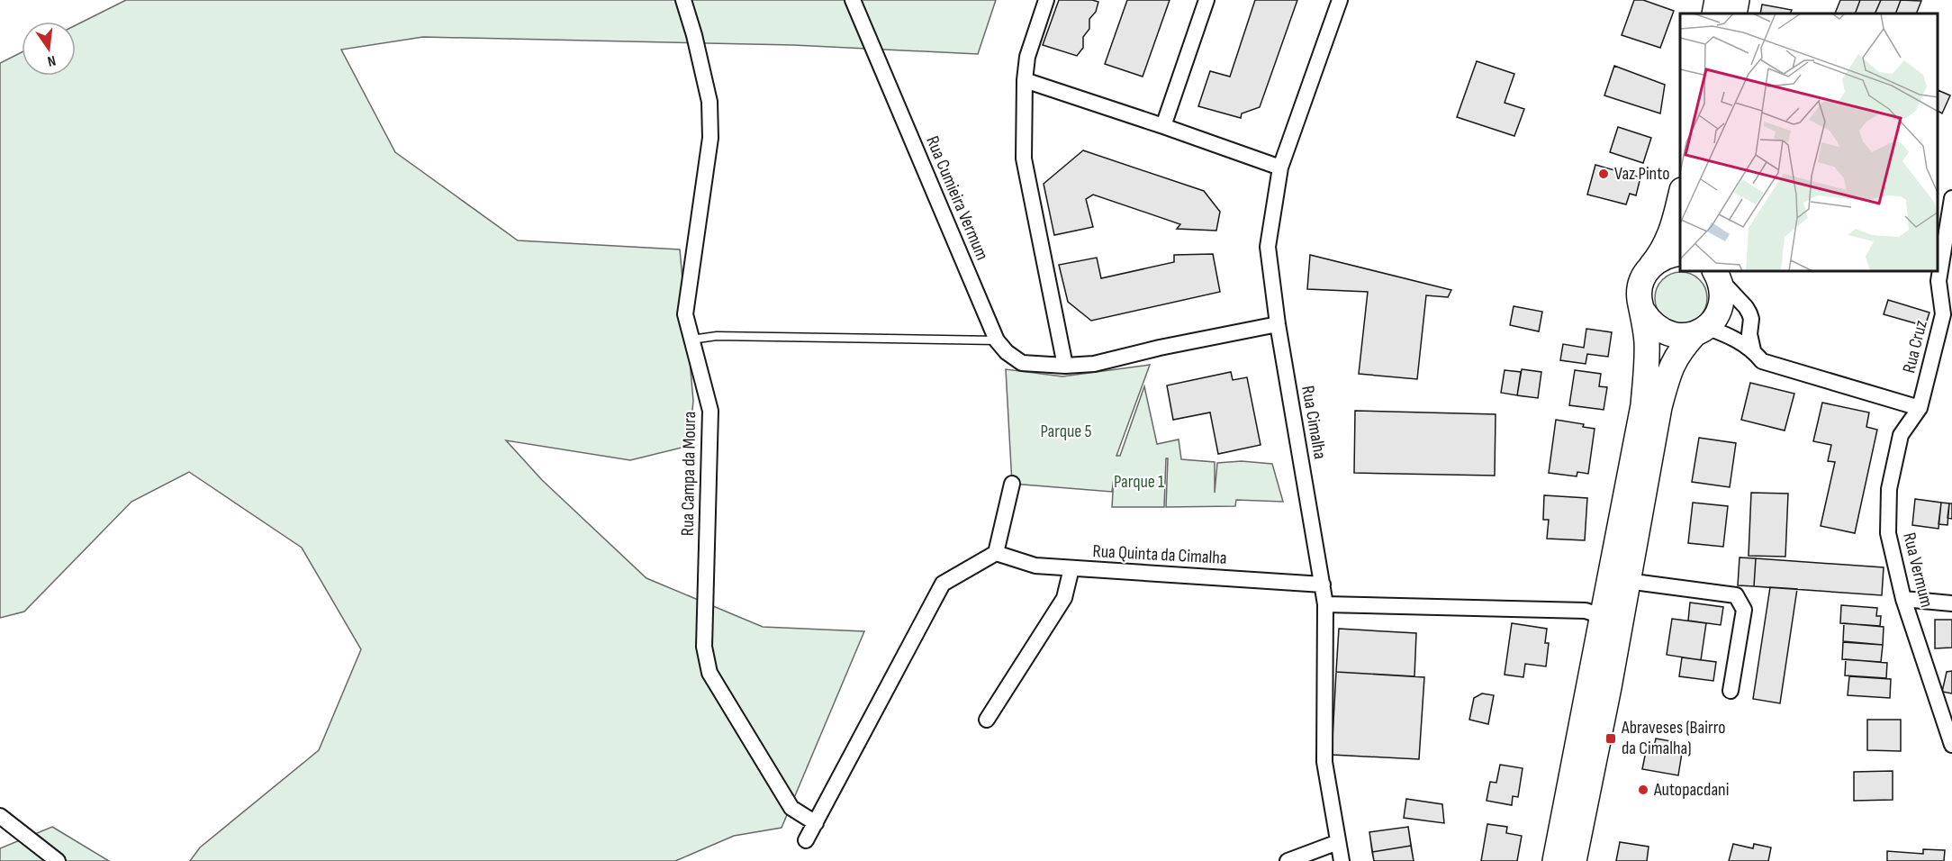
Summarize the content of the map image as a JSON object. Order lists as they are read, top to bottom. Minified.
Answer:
{"streets":{"street":["Rua Cumieira Vermum","Rua Cruz","Rua Cimalha","Rua Campa da Moura","Rua Quinta da Cimalha","Rua Vermum"]},"crossings":[["Rua Cumieira Vermum","Rua Cimalha"],["Rua Cruz","Rua Vermum"],["Rua Cimalha","Rua Quinta da Cimalha"]],"parks":["Parque 5","Parque 1"],"places":{"other":["Vaz Pinto","Autopacdani"],"transit":["Abraveses (Bairro da Cimalha)"]},"north":"bottom"}
